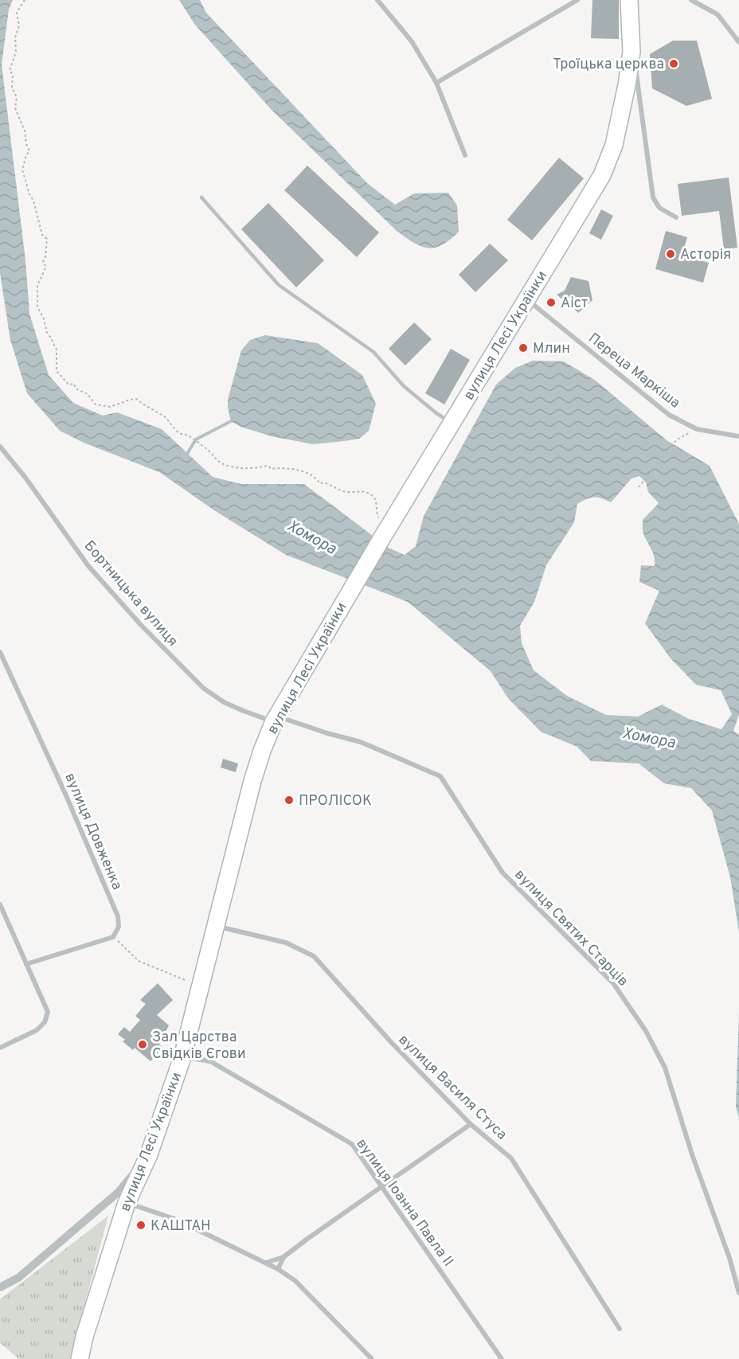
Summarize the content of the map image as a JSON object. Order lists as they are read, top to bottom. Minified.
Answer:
{"streets":{"main road":["вулиця Лесі Українки"],"street":["Переца Маркіша","Бортницька вулиця","вулиця Довженка","вулиця Святих Старців","вулиця Василя Стуса","вулиця Іоанна Павла II"]},"crossings":[["вулиця Лесі Українки","Переца Маркіша"],["вулиця Лесі Українки","Бортницька вулиця"],["вулиця Лесі Українки","вулиця Святих Старців"],["вулиця Лесі Українки","вулиця Василя Стуса"],["вулиця Лесі Українки","вулиця Іоанна Павла II"],["Бортницька вулиця","вулиця Святих Старців"]],"water":["Хомора"],"places":["Троїцька церква","Асторія","Аіст","Млин","ПРОЛІСОК","Зал Царства Свідків Єгови","КАШТАН"]}
